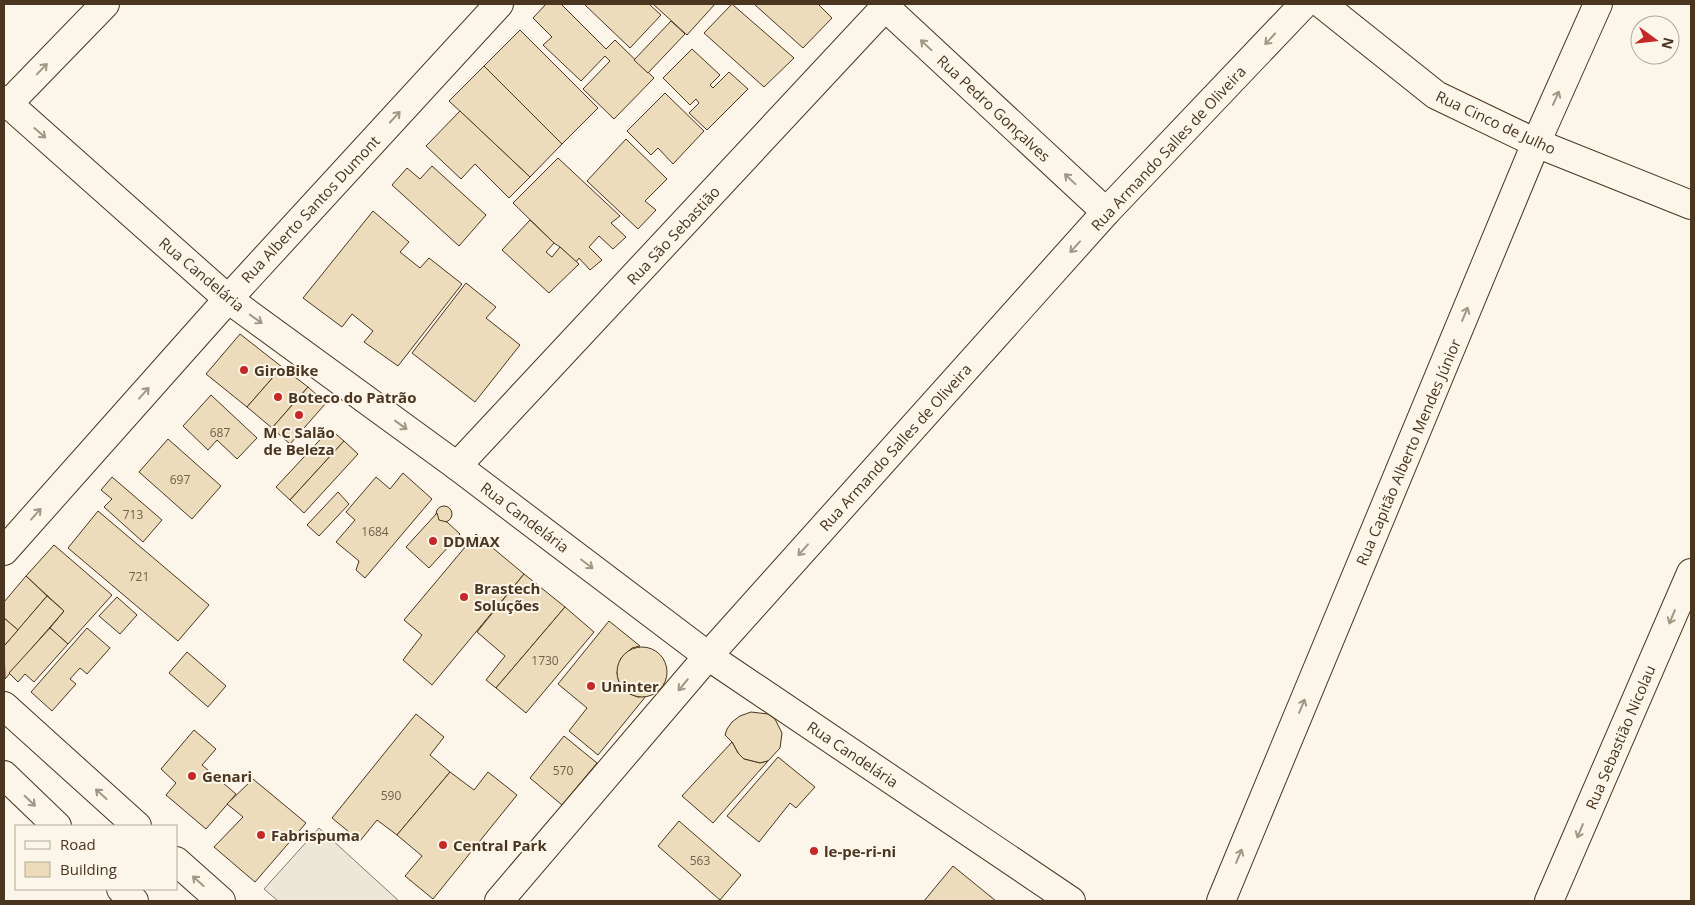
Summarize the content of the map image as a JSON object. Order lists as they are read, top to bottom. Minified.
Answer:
{"streets":{"street":["Rua Pedro Gonçalves","Rua Cinco de Julho","Rua Armando Salles de Oliveira","Rua Alberto Santos Dumont","Rua São Sebastião","Rua Candelária","Rua Capitão Alberto Mendes Júnior","Rua Sebastião Nicolau"]},"crossings":[["Rua Pedro Gonçalves","Rua Armando Salles de Oliveira"],["Rua Pedro Gonçalves","Rua São Sebastião"],["Rua Cinco de Julho","Rua Capitão Alberto Mendes Júnior"],["Rua Armando Salles de Oliveira","Rua Candelária"],["Rua Alberto Santos Dumont","Rua Candelária"],["Rua São Sebastião","Rua Candelária"]],"one_way":["Rua Pedro Gonçalves","Rua Armando Salles de Oliveira","Rua Alberto Santos Dumont","Rua Candelária","Rua Capitão Alberto Mendes Júnior","Rua Sebastião Nicolau"],"places":["GiroBike","Boteco do Patrão","M C Salão de Beleza","DDMAX","Brastech Soluções","Uninter","Genari","Fabrispuma","Central Park","le-pe-ri-ni"],"house_numbers":["687","697","713","1684","721","1730","570","590","563"],"legend":["Road","Building"],"north":"right"}
